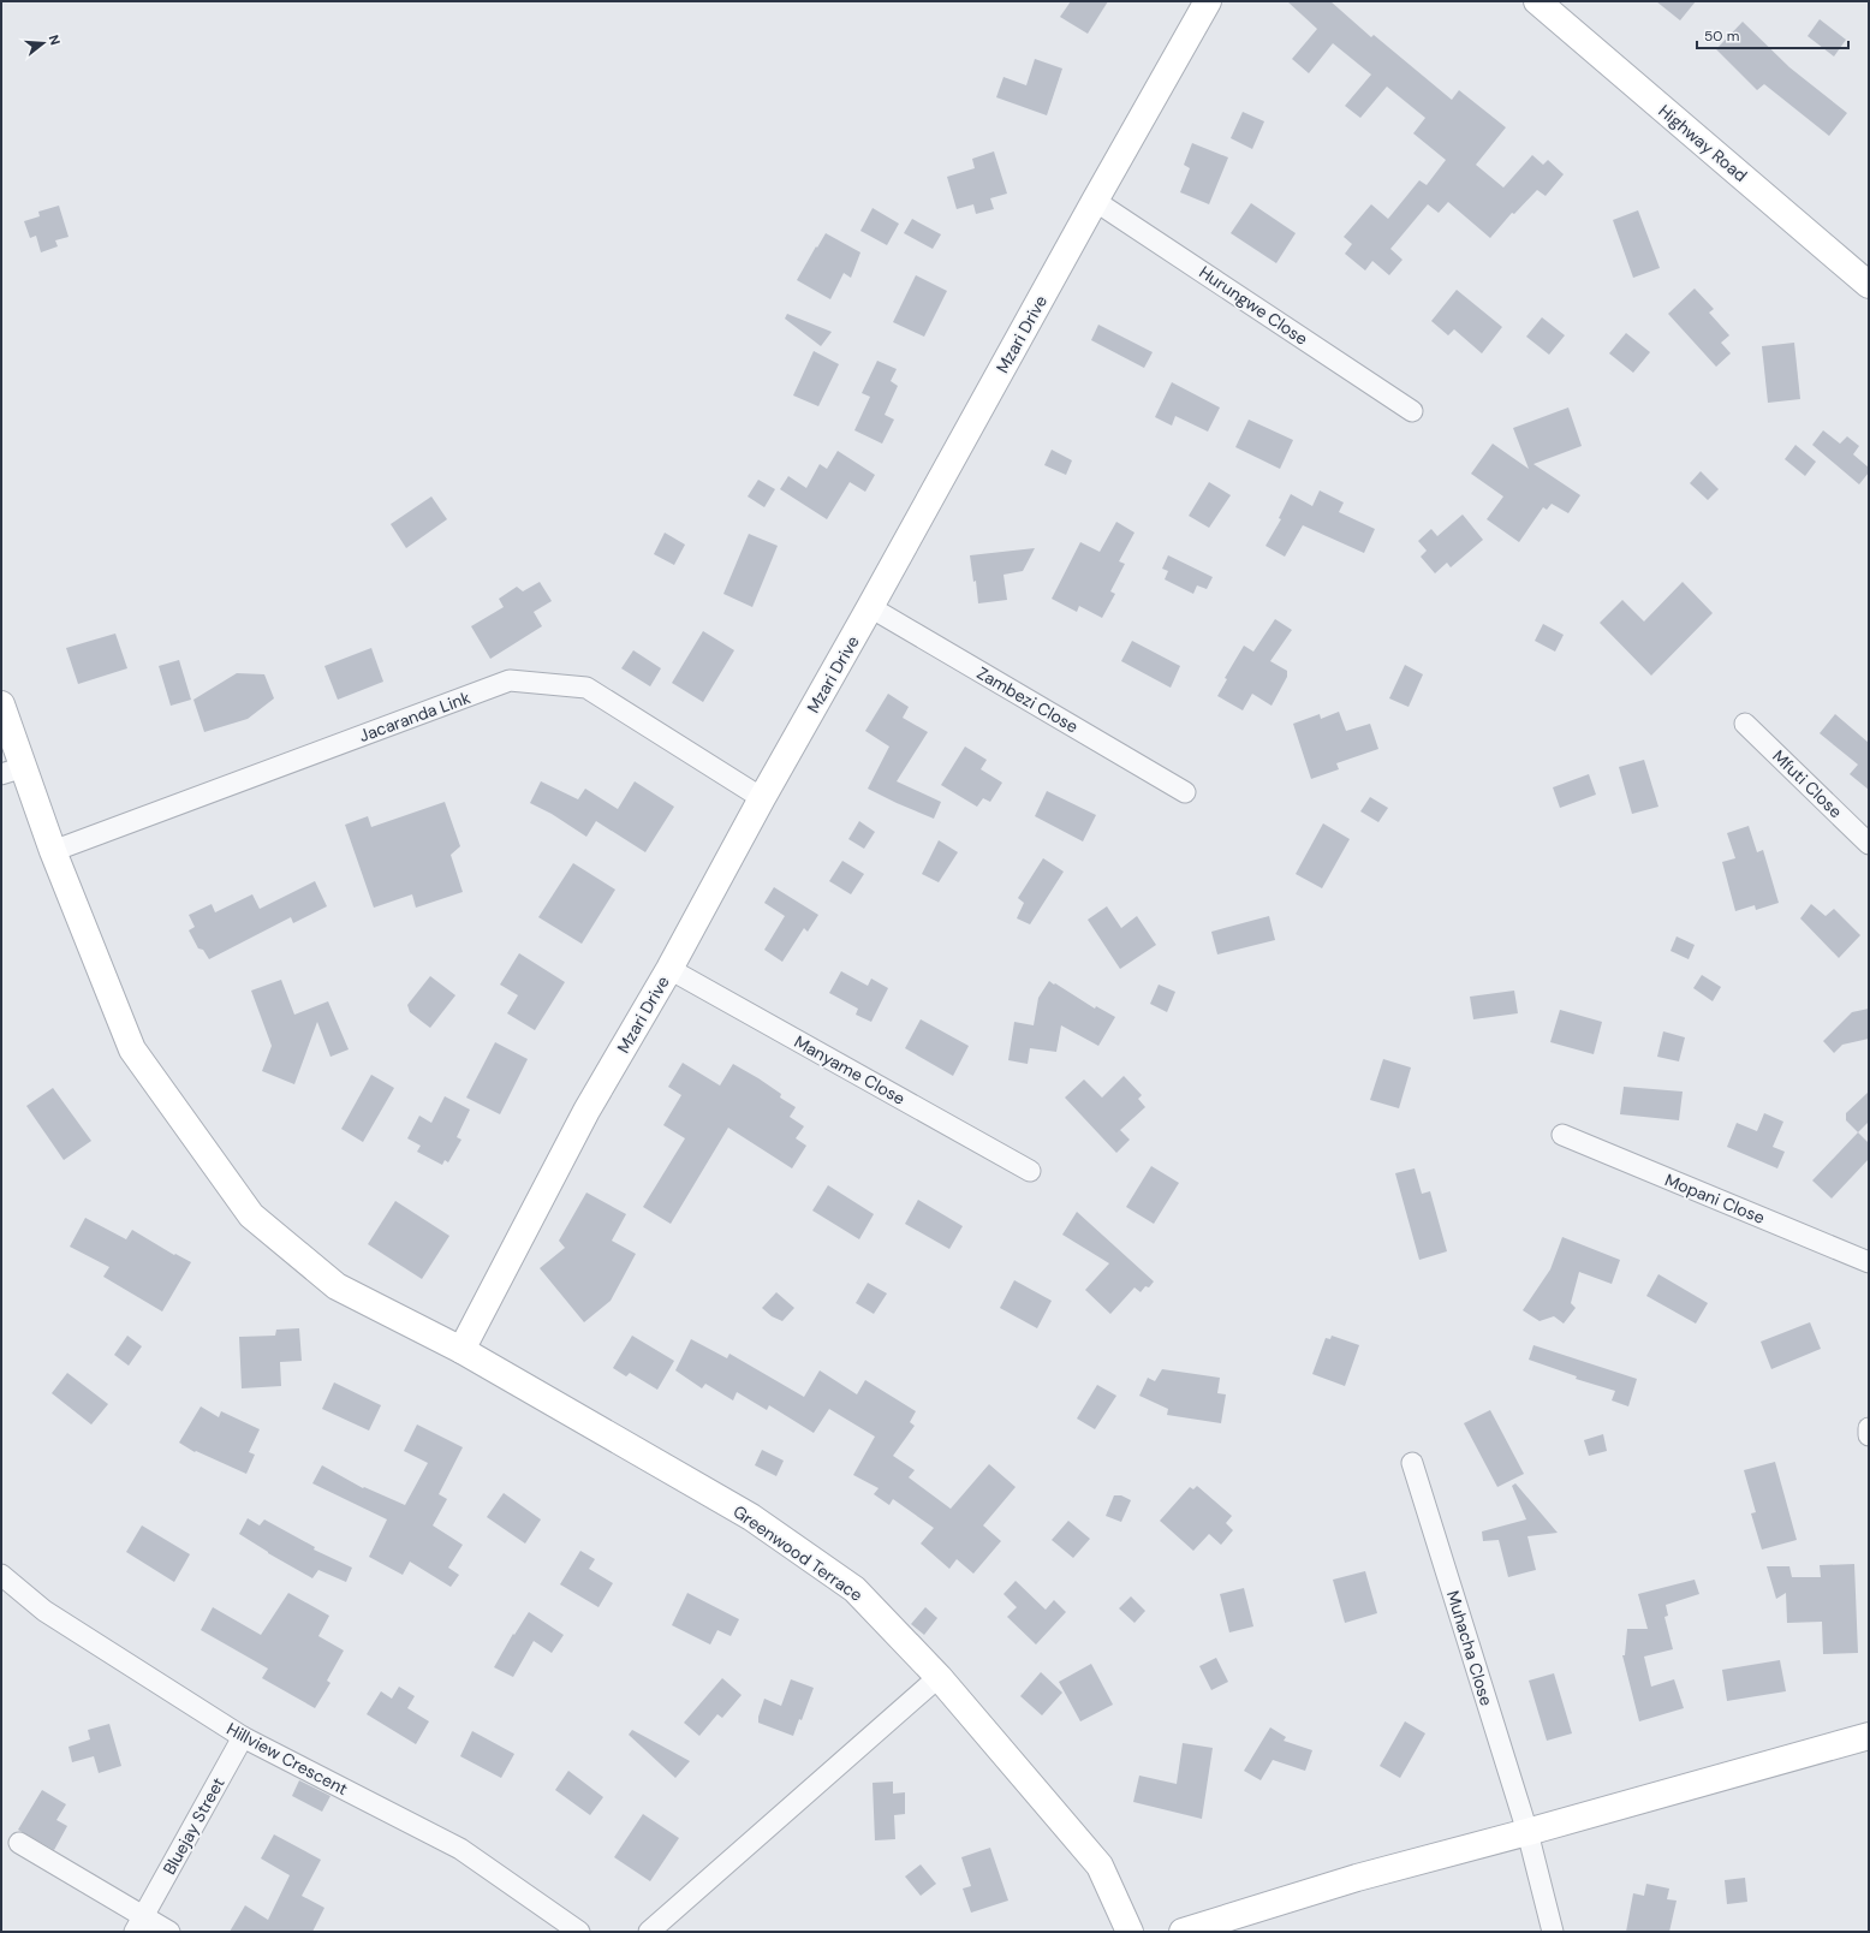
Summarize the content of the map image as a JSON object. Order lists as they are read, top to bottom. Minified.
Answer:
{"streets":{"street":["Highway Road","Hurungwe Close","Mzari Drive","Zambezi Close","Jacaranda Link","Mfuti Close","Manyame Close","Mopani Close","Greenwood Terrace","Muhacha Close","Hillview Crescent","Bluejay Street"]},"crossings":[["Hurungwe Close","Mzari Drive"],["Mzari Drive","Zambezi Close"],["Mzari Drive","Jacaranda Link"],["Mzari Drive","Manyame Close"],["Mzari Drive","Greenwood Terrace"],["Jacaranda Link","Greenwood Terrace"],["Hillview Crescent","Bluejay Street"]],"scale_bar":"50 m","north":"right"}
